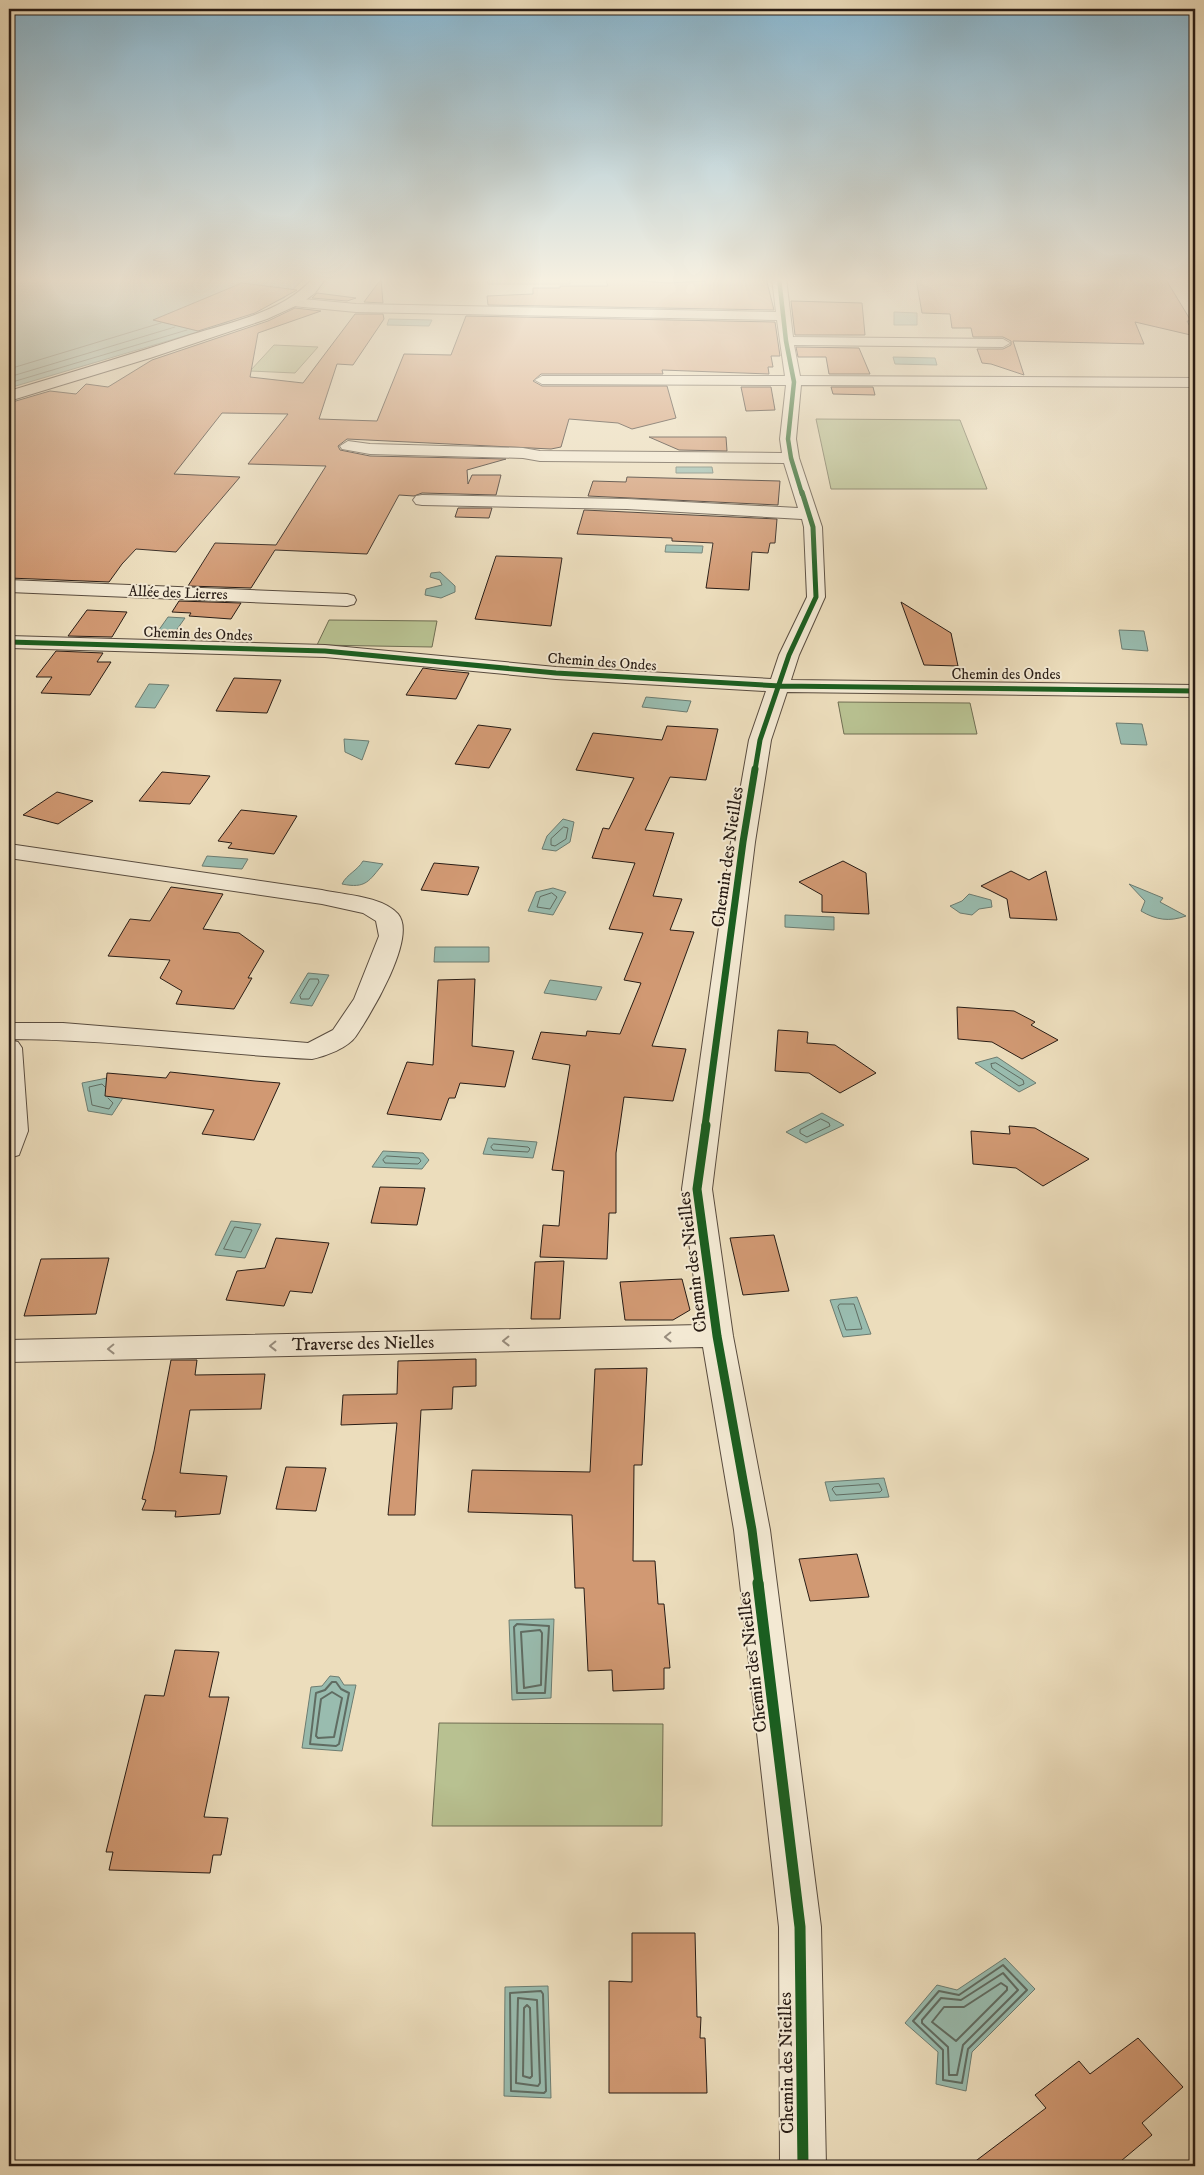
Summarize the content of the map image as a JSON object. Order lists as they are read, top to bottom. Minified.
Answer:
{"streets":{"street":["Allée des Lierres","Chemin des Ondes","Chemin des Nieilles","Traverse des Nielles"]},"crossings":[["Chemin des Ondes","Chemin des Nieilles"],["Chemin des Nieilles","Traverse des Nielles"]],"one_way":["Traverse des Nielles"]}
